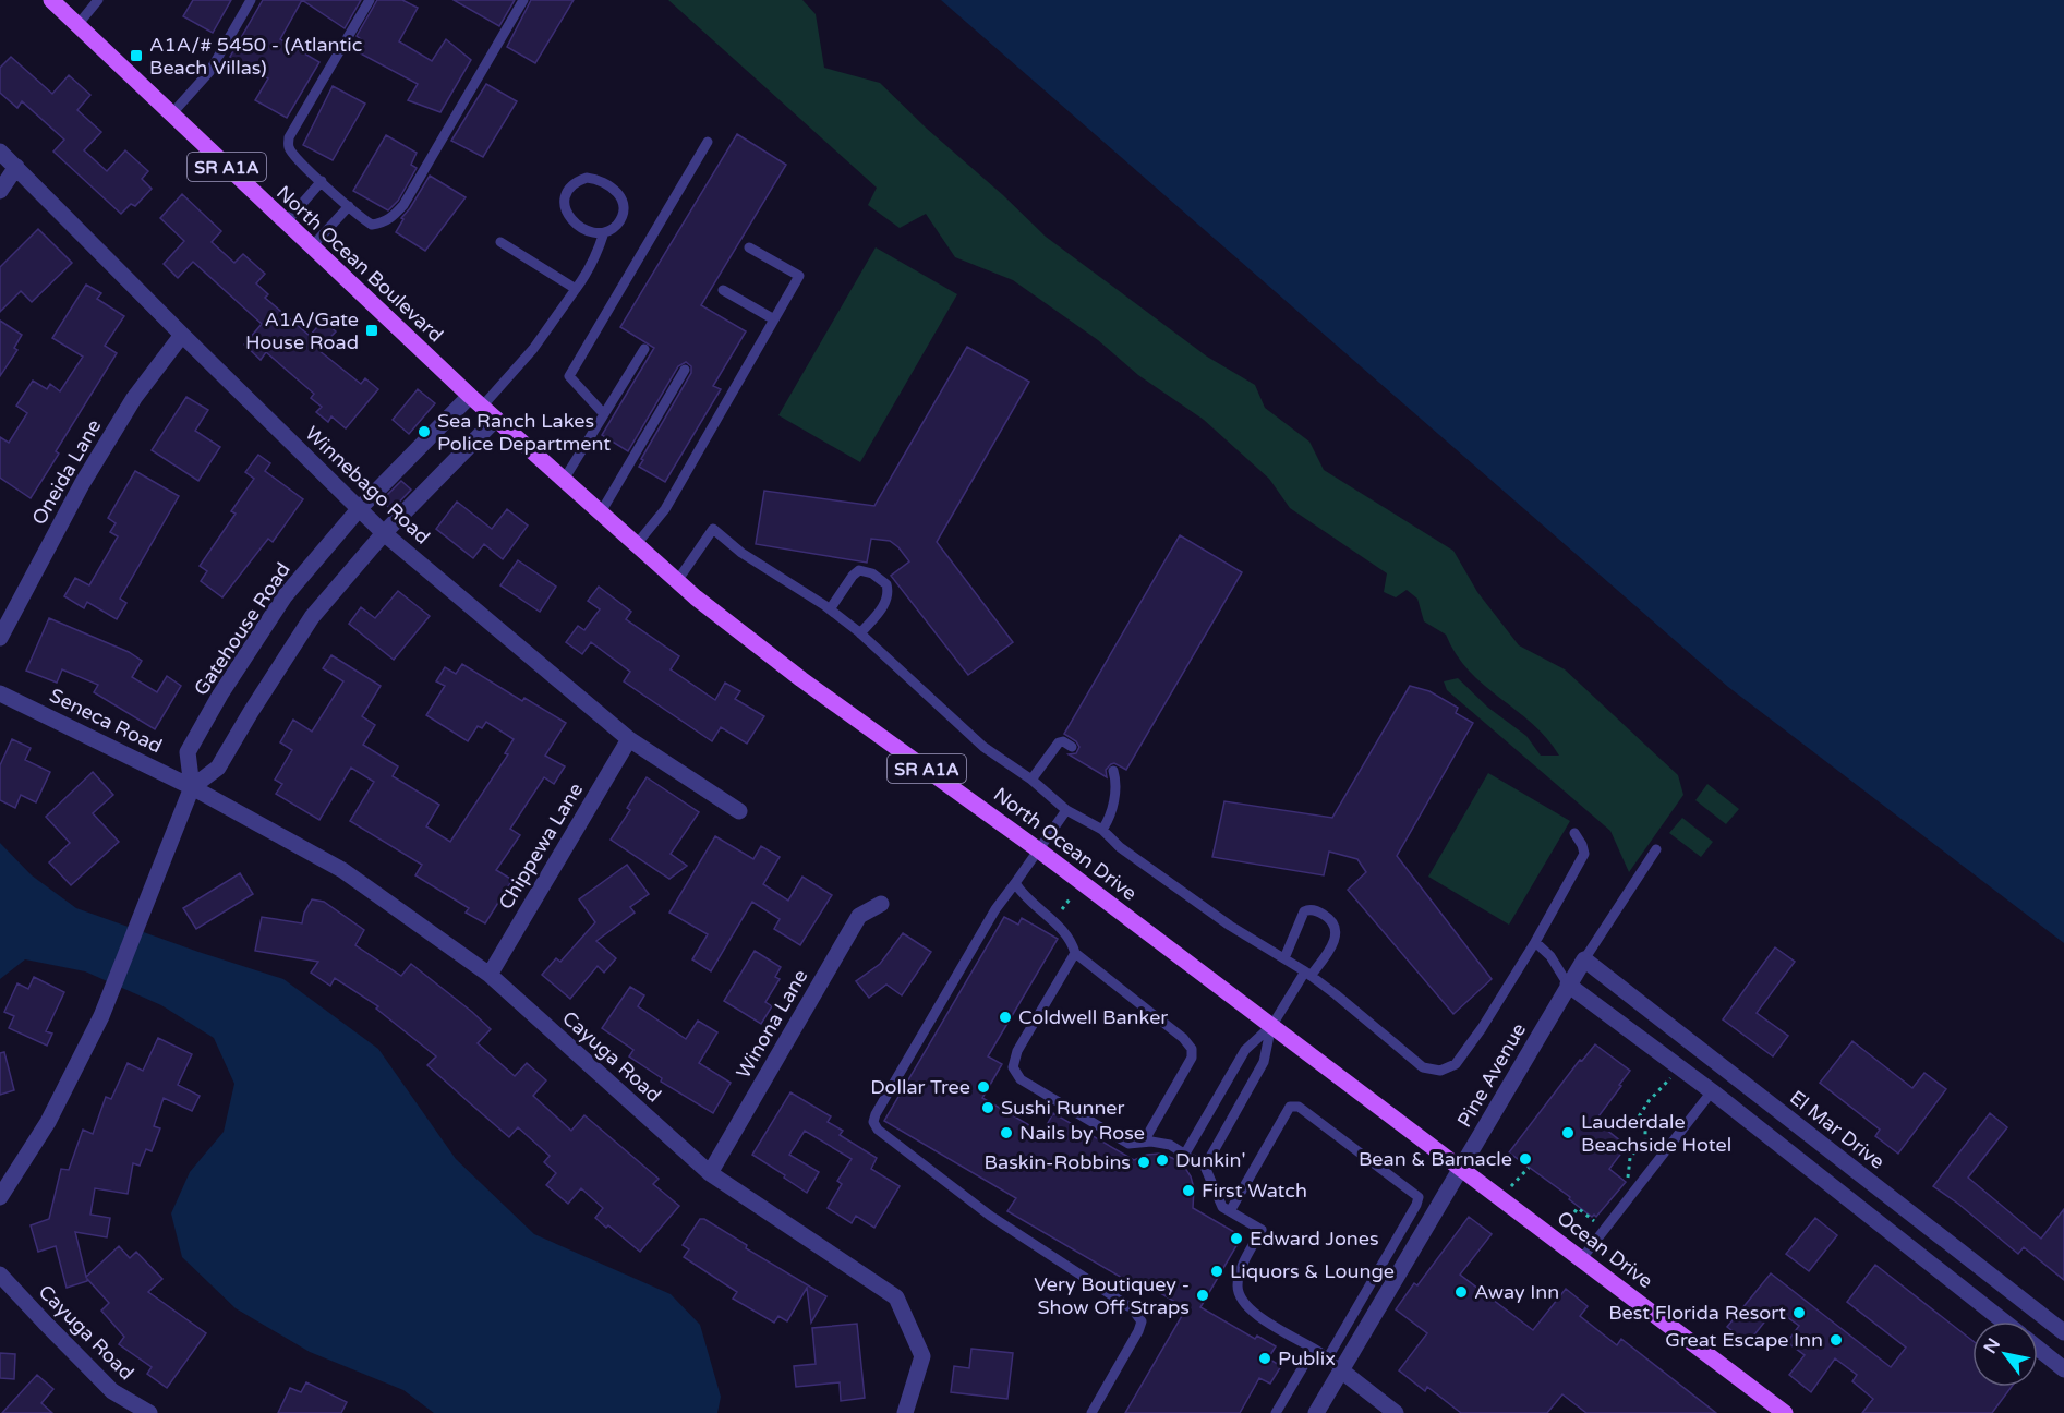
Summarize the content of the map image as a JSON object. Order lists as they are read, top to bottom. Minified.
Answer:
{"streets":{"main road":["SR A1A","North Ocean Boulevard","North Ocean Drive","Ocean Drive"],"street":["Oneida Lane","Winnebago Road","Gatehouse Road","Seneca Road","Chippewa Lane","Winona Lane","Cayuga Road","Pine Avenue","El Mar Drive"]},"crossings":[["North Ocean Boulevard","Gatehouse Road"],["North Ocean Boulevard","North Ocean Drive"],["Oneida Lane","Winnebago Road"],["Winnebago Road","Gatehouse Road"],["Winnebago Road","Chippewa Lane"],["Gatehouse Road","Seneca Road"],["Gatehouse Road","North Ocean Drive"],["Gatehouse Road","Cayuga Road"],["Seneca Road","Cayuga Road"],["North Ocean Drive","Pine Avenue"],["North Ocean Drive","Ocean Drive"],["Chippewa Lane","Cayuga Road"],["Winona Lane","Cayuga Road"],["Pine Avenue","El Mar Drive"],["Pine Avenue","Ocean Drive"]],"places":{"transit":["A1A/# 5450 - (Atlantic Beach Villas)","A1A/Gate House Road"],"other":["Sea Ranch Lakes Police Department","Coldwell Banker","Dollar Tree","Sushi Runner","Nails by Rose","Lauderdale Beachside Hotel","Bean & Barnacle","Dunkin'","Baskin-Robbins","First Watch","Edward Jones","Liquors & Lounge","Away Inn","Very Boutiquey - Show Off Straps","Best Florida Resort","Great Escape Inn","Publix"]},"north":"top left"}
